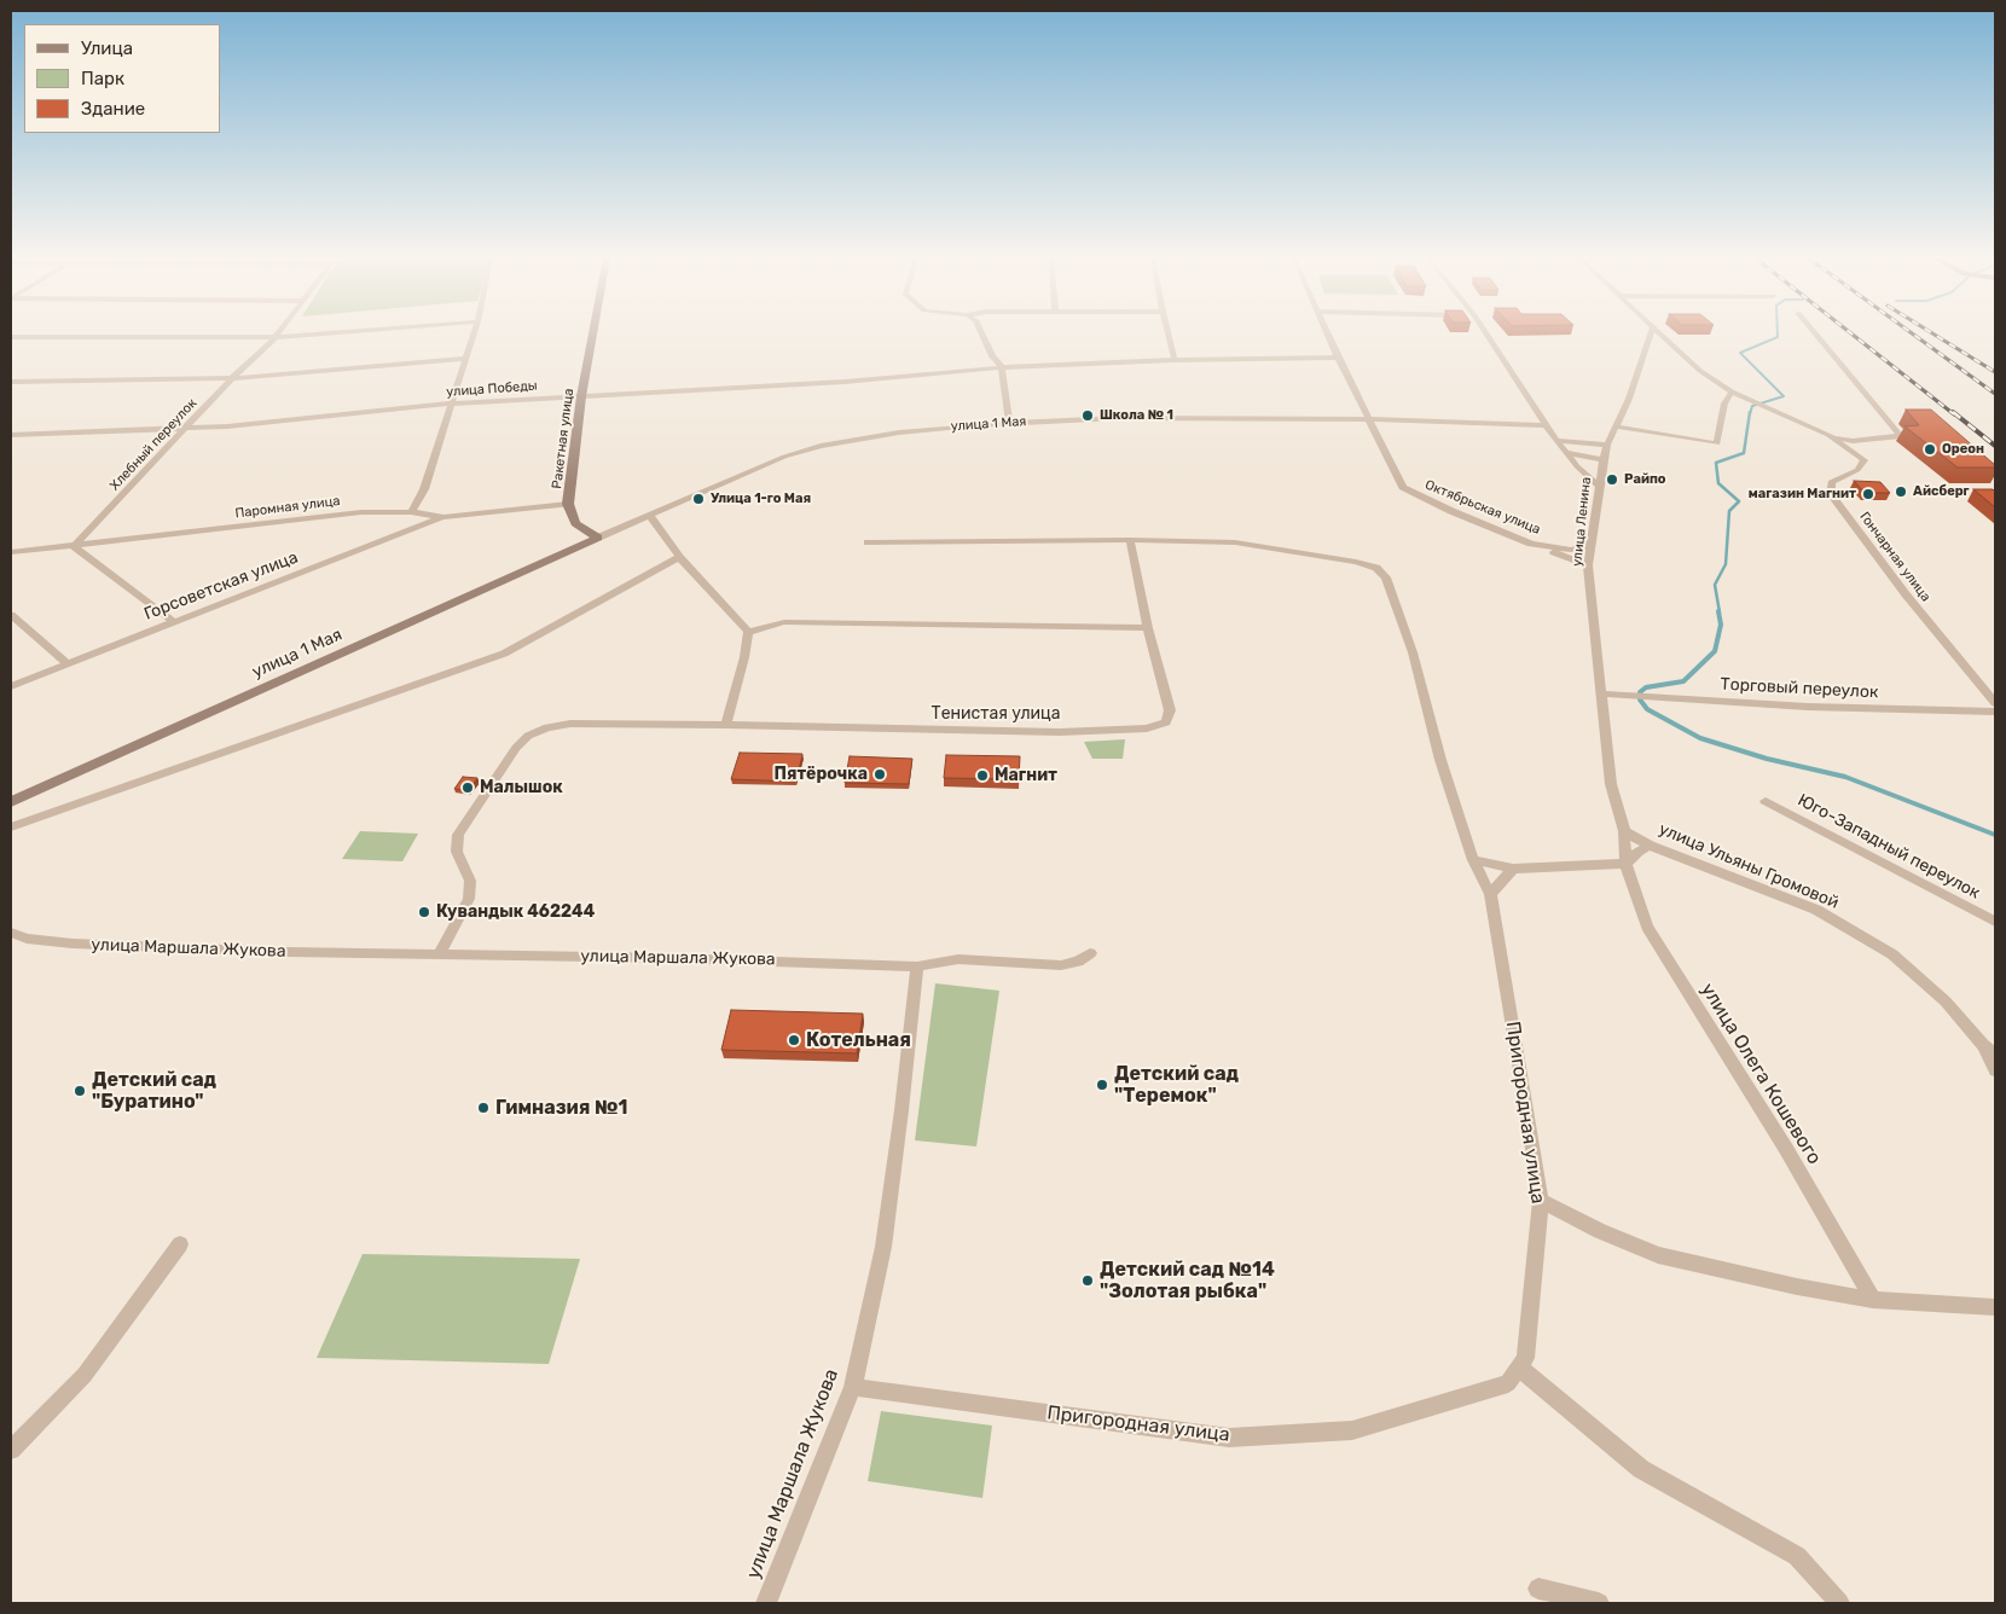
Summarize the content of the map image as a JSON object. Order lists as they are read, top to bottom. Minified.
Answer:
{"streets":{"main road":["улица 1 Мая","Ракетная улица"],"street":["улица Победы","Хлебный переулок","Паромная улица","Октябрьская улица","улица Ленина","Гончарная улица","Горсоветская улица","Торговый переулок","Тенистая улица","Юго-Западный переулок","улица Ульяны Громовой","улица Маршала Жукова","улица Олега Кошевого","Пригородная улица"]},"crossings":[["улица Победы","Ракетная улица"],["улица Победы","Хлебный переулок"],["улица Победы","Октябрьская улица"],["улица 1 Мая","Ракетная улица"],["улица 1 Мая","Октябрьская улица"],["Ракетная улица","Паромная улица"],["Хлебный переулок","Паромная улица"],["Паромная улица","Горсоветская улица"],["Октябрьская улица","улица Ленина"],["улица Ленина","Торговый переулок"],["улица Ленина","улица Ульяны Громовой"],["улица Ленина","улица Олега Кошевого"],["улица Маршала Жукова","Пригородная улица"]],"places":["Школа № 1","Ореон","Райпо","Айсберг","магазин Магнит","Улица 1-го Мая","Пятёрочка","Магнит","Малышок","Кувандык 462244","Котельная","Детский сад \"Теремок\"","Детский сад \"Буратино\"","Гимназия №1","Детский сад №14 \"Золотая рыбка\""],"legend":["Улица","Парк","Здание"]}
